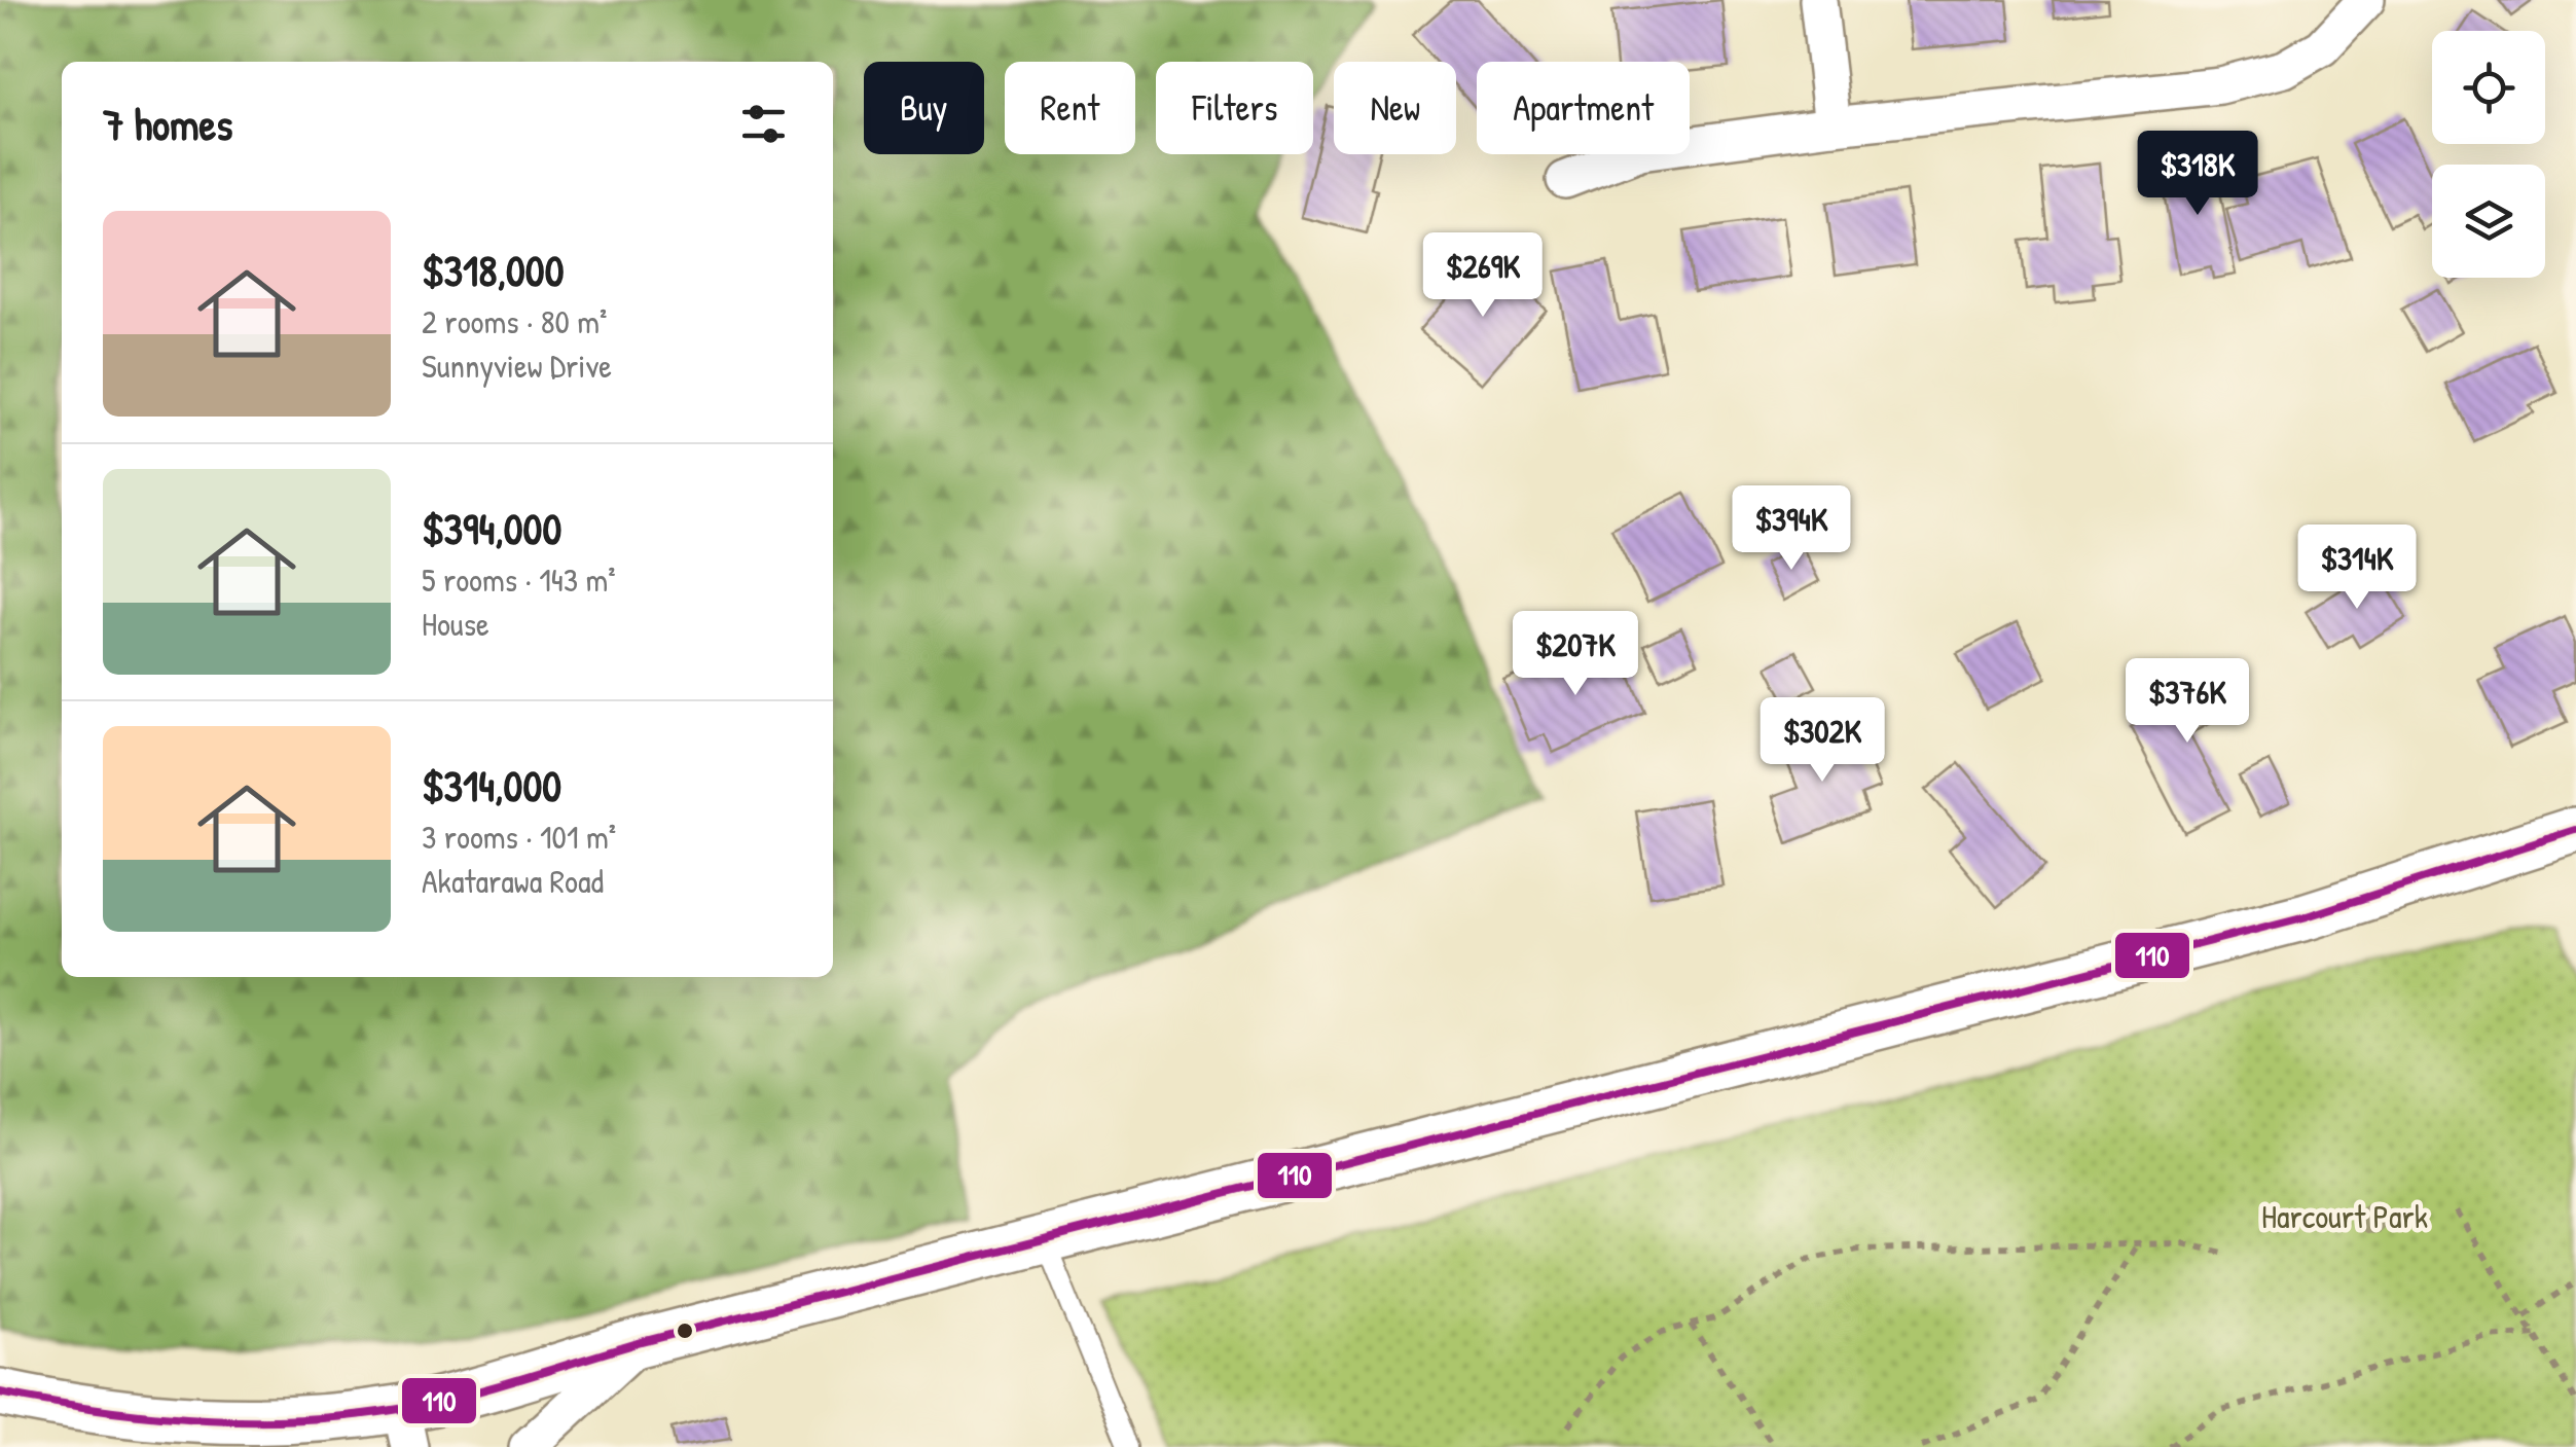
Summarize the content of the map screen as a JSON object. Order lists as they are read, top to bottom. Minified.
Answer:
{"parks":["Harcourt Park"],"lines":["transit line 110"],"page":{"chip":["Buy","Rent","Filters","New","Apartment"],"heading":"7 homes","price":["$318K","$269K","$394K","$314K","$207K","$376K","$302K"],"list":[{"name":"$318,000","note":"2 rooms · 80 m² · Sunnyview Drive"},{"name":"$394,000","note":"5 rooms · 143 m² · House"},{"name":"$314,000","note":"3 rooms · 101 m² · Akatarawa Road"}]}}
